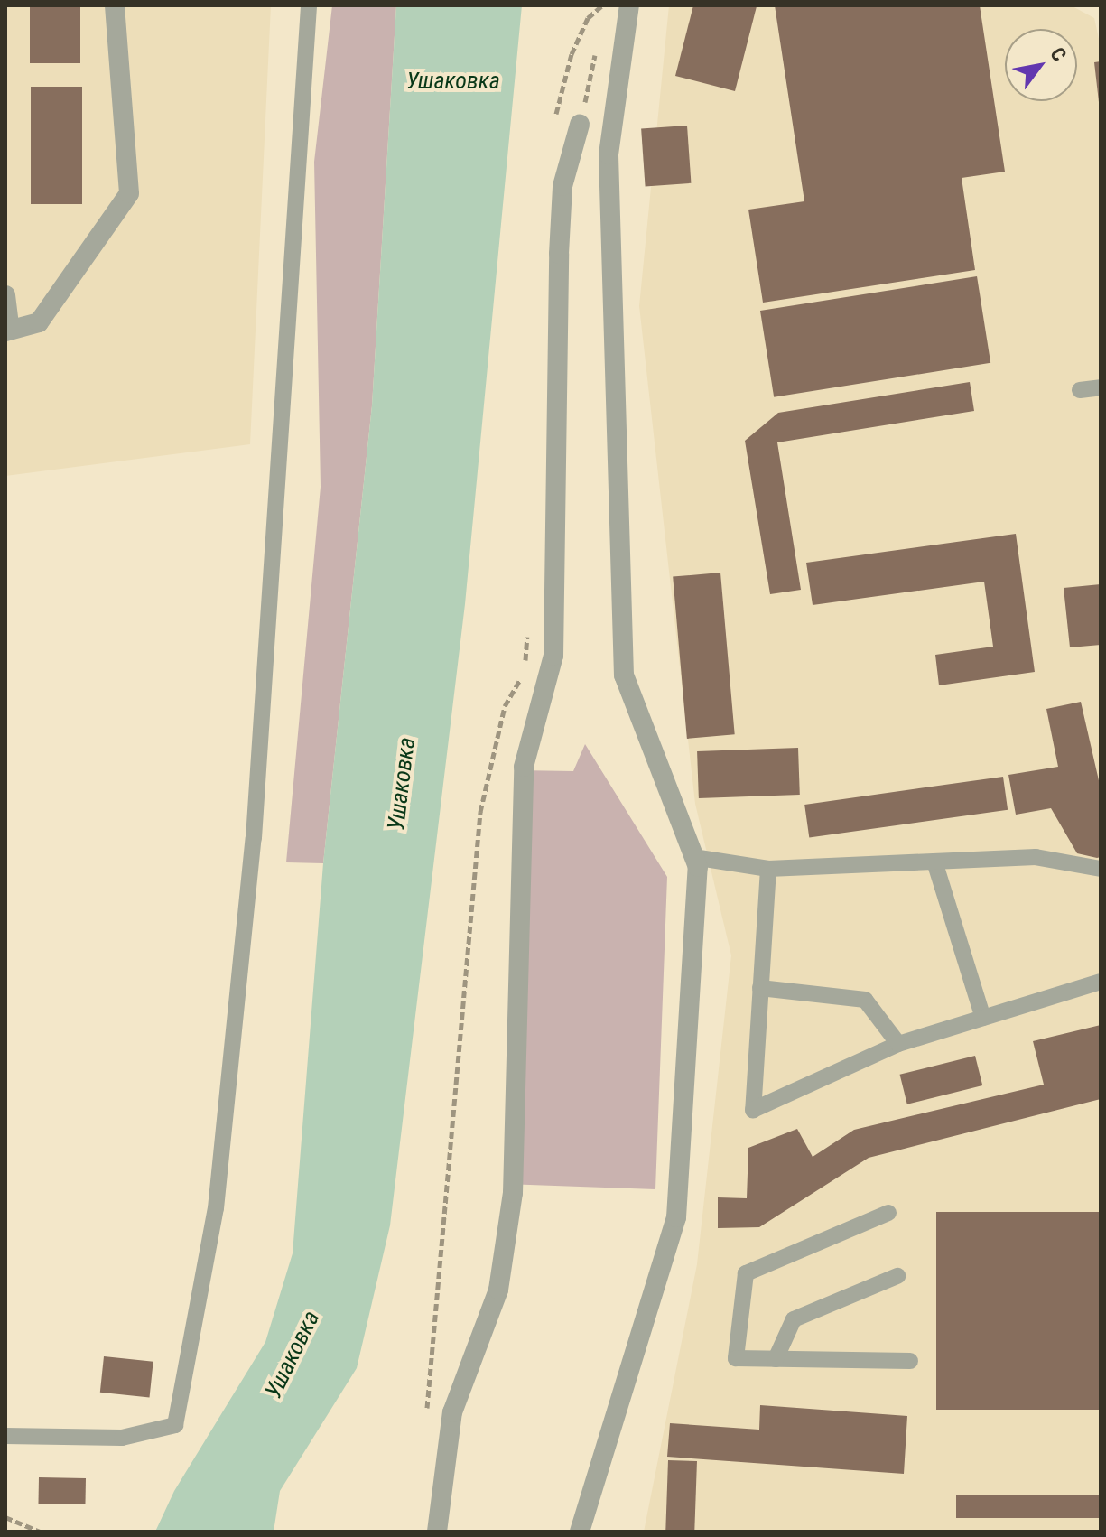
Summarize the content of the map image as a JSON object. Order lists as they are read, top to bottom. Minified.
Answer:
{"water":["Ушаковка"],"north":"top right"}
